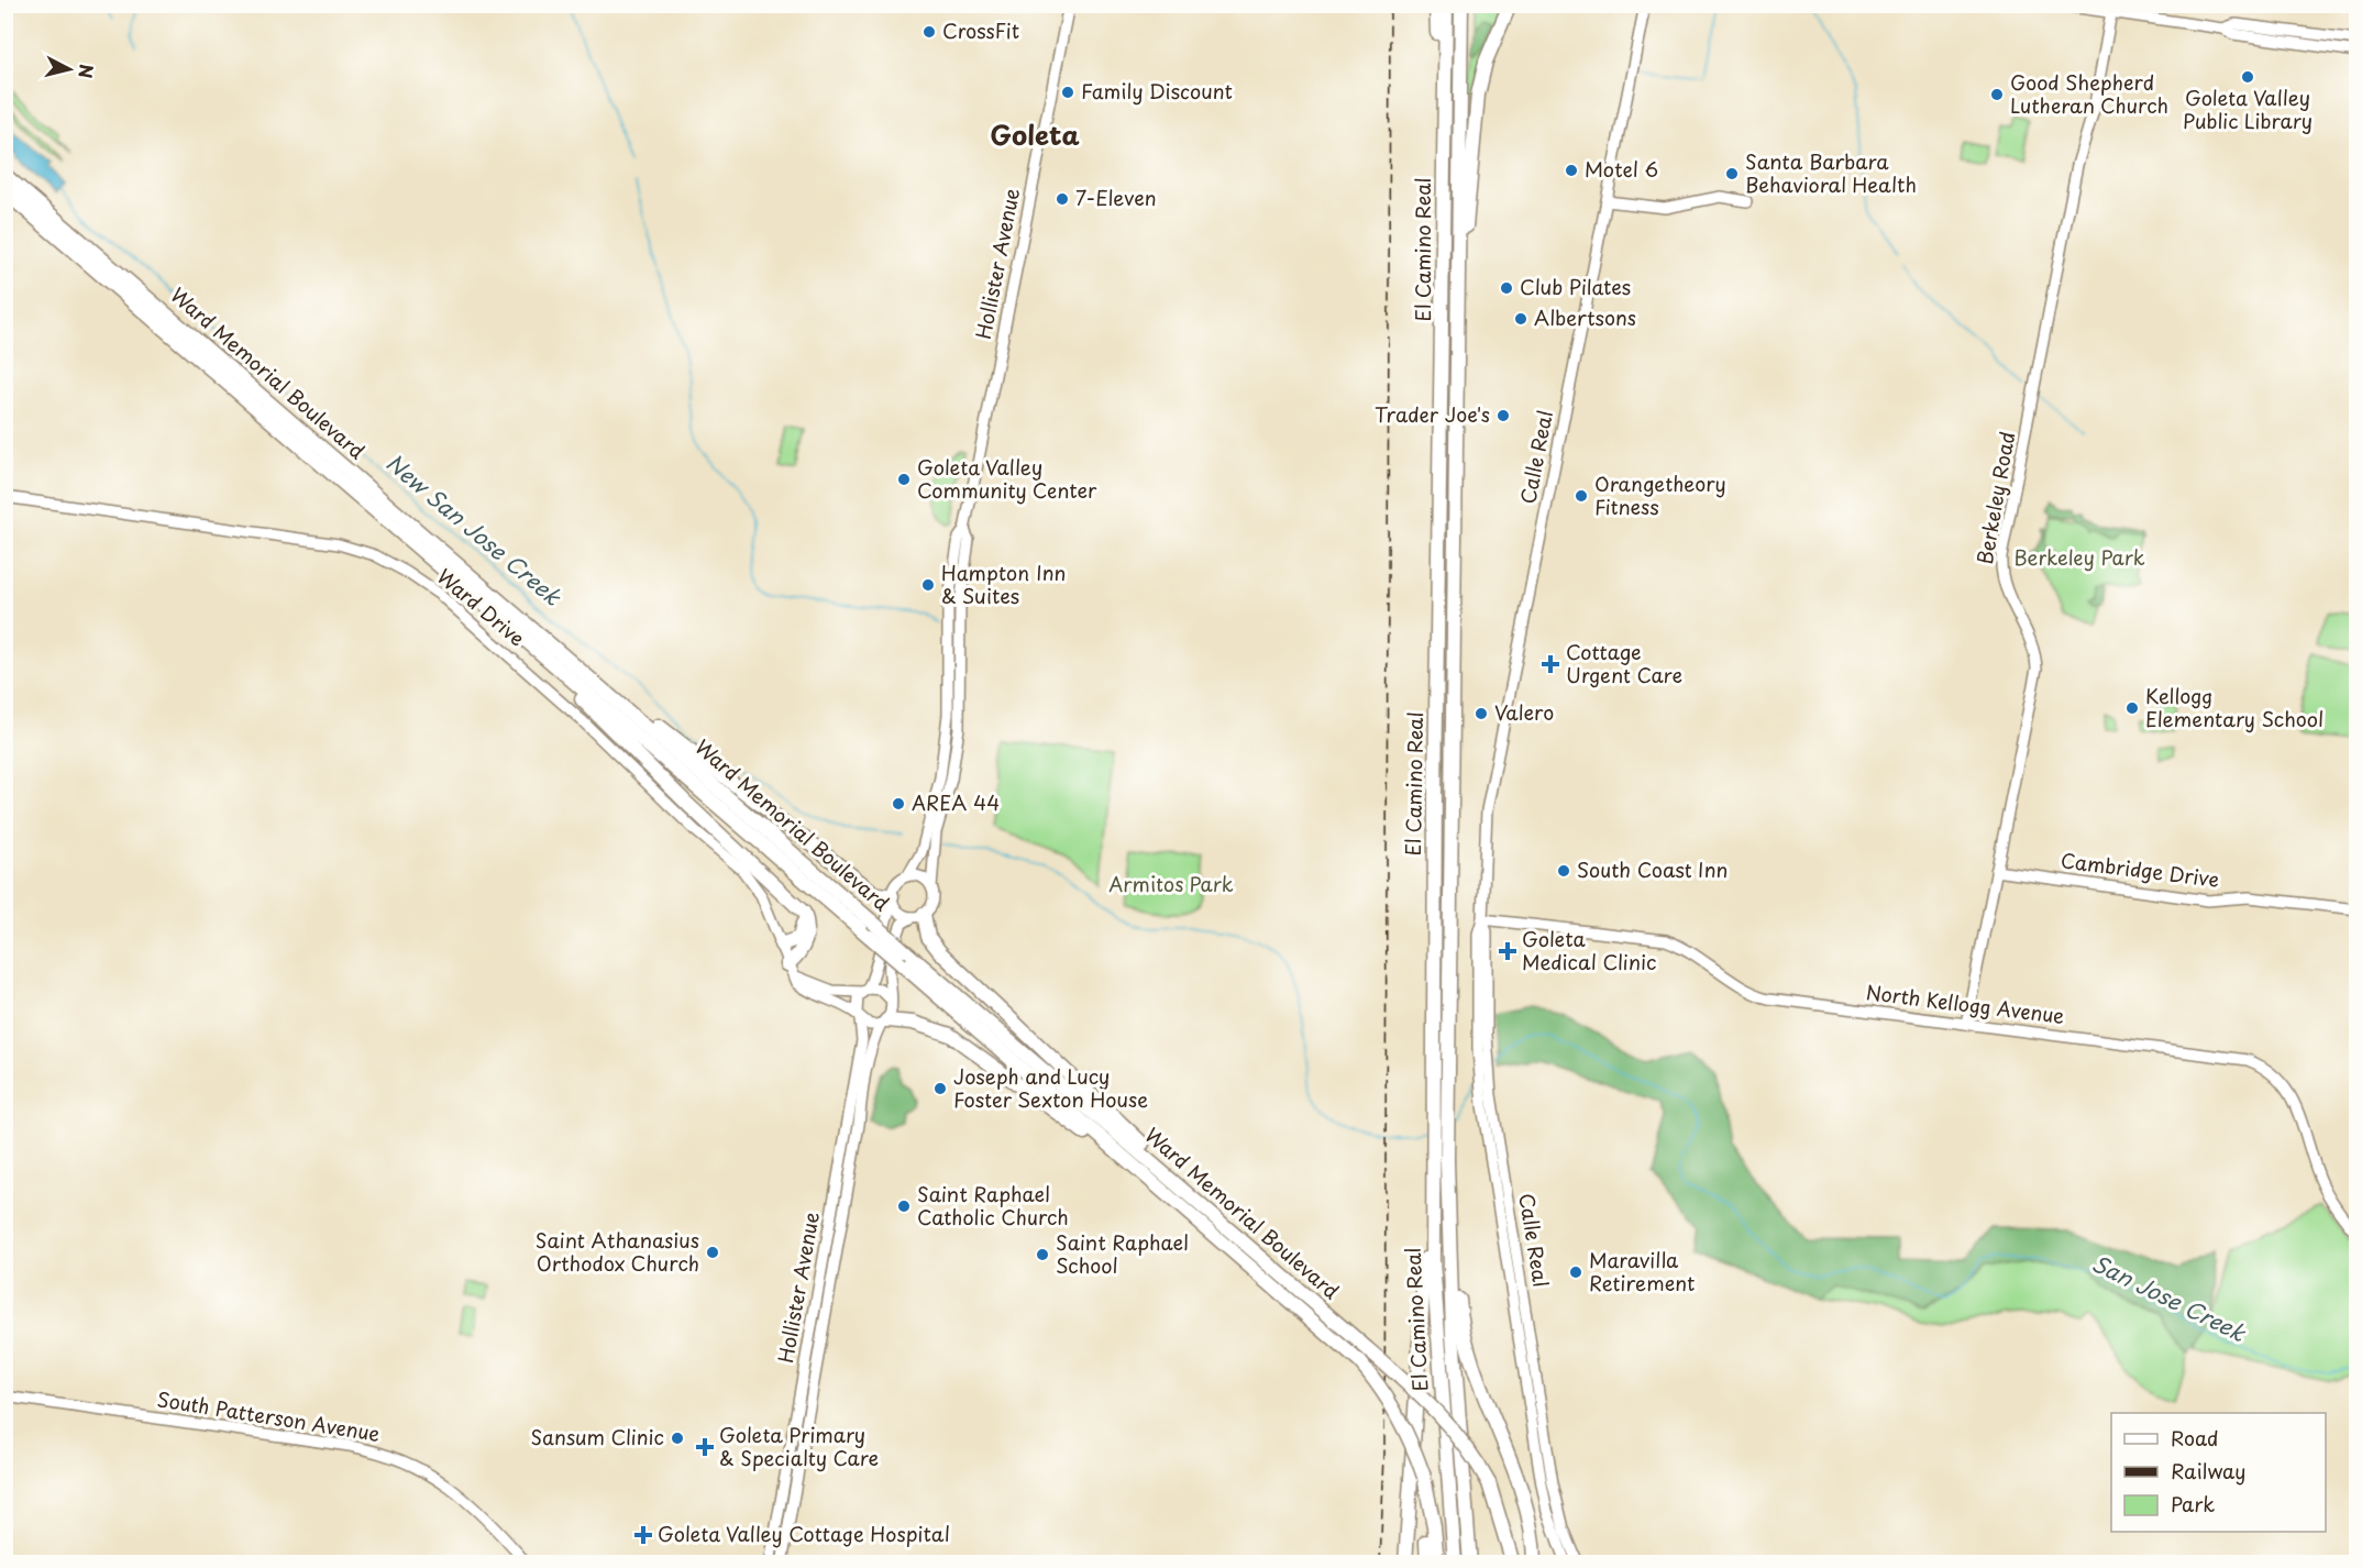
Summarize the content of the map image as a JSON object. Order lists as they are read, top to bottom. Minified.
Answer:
{"streets":{"highway":["El Camino Real","Ward Memorial Boulevard"],"main road":["Hollister Avenue","Calle Real","Berkeley Road","Ward Drive","Cambridge Drive","North Kellogg Avenue","South Patterson Avenue"]},"crossings":[["Hollister Avenue","Ward Drive"],["Calle Real","North Kellogg Avenue"],["Berkeley Road","Cambridge Drive"],["Berkeley Road","North Kellogg Avenue"]],"districts":["Goleta"],"water":["New San Jose Creek","San Jose Creek"],"parks":["Berkeley Park","Armitos Park"],"places":{"other":["CrossFit","Goleta Valley Public Library","Family Discount","Good Shepherd Lutheran Church","Motel 6","Santa Barbara Behavioral Health","7-Eleven","Club Pilates","Albertsons","Trader Joe's","Goleta Valley Community Center","Orangetheory Fitness","Hampton Inn & Suites","Kellogg Elementary School","Valero","AREA 44","South Coast Inn","Joseph and Lucy Foster Sexton House","Saint Raphael Catholic Church","Saint Athanasius Orthodox Church","Saint Raphael School","Maravilla Retirement","Sansum Clinic"],"health":["Cottage Urgent Care","Goleta Medical Clinic","Goleta Primary & Specialty Care","Goleta Valley Cottage Hospital"]},"legend":["Road","Railway","Park"],"north":"right"}
